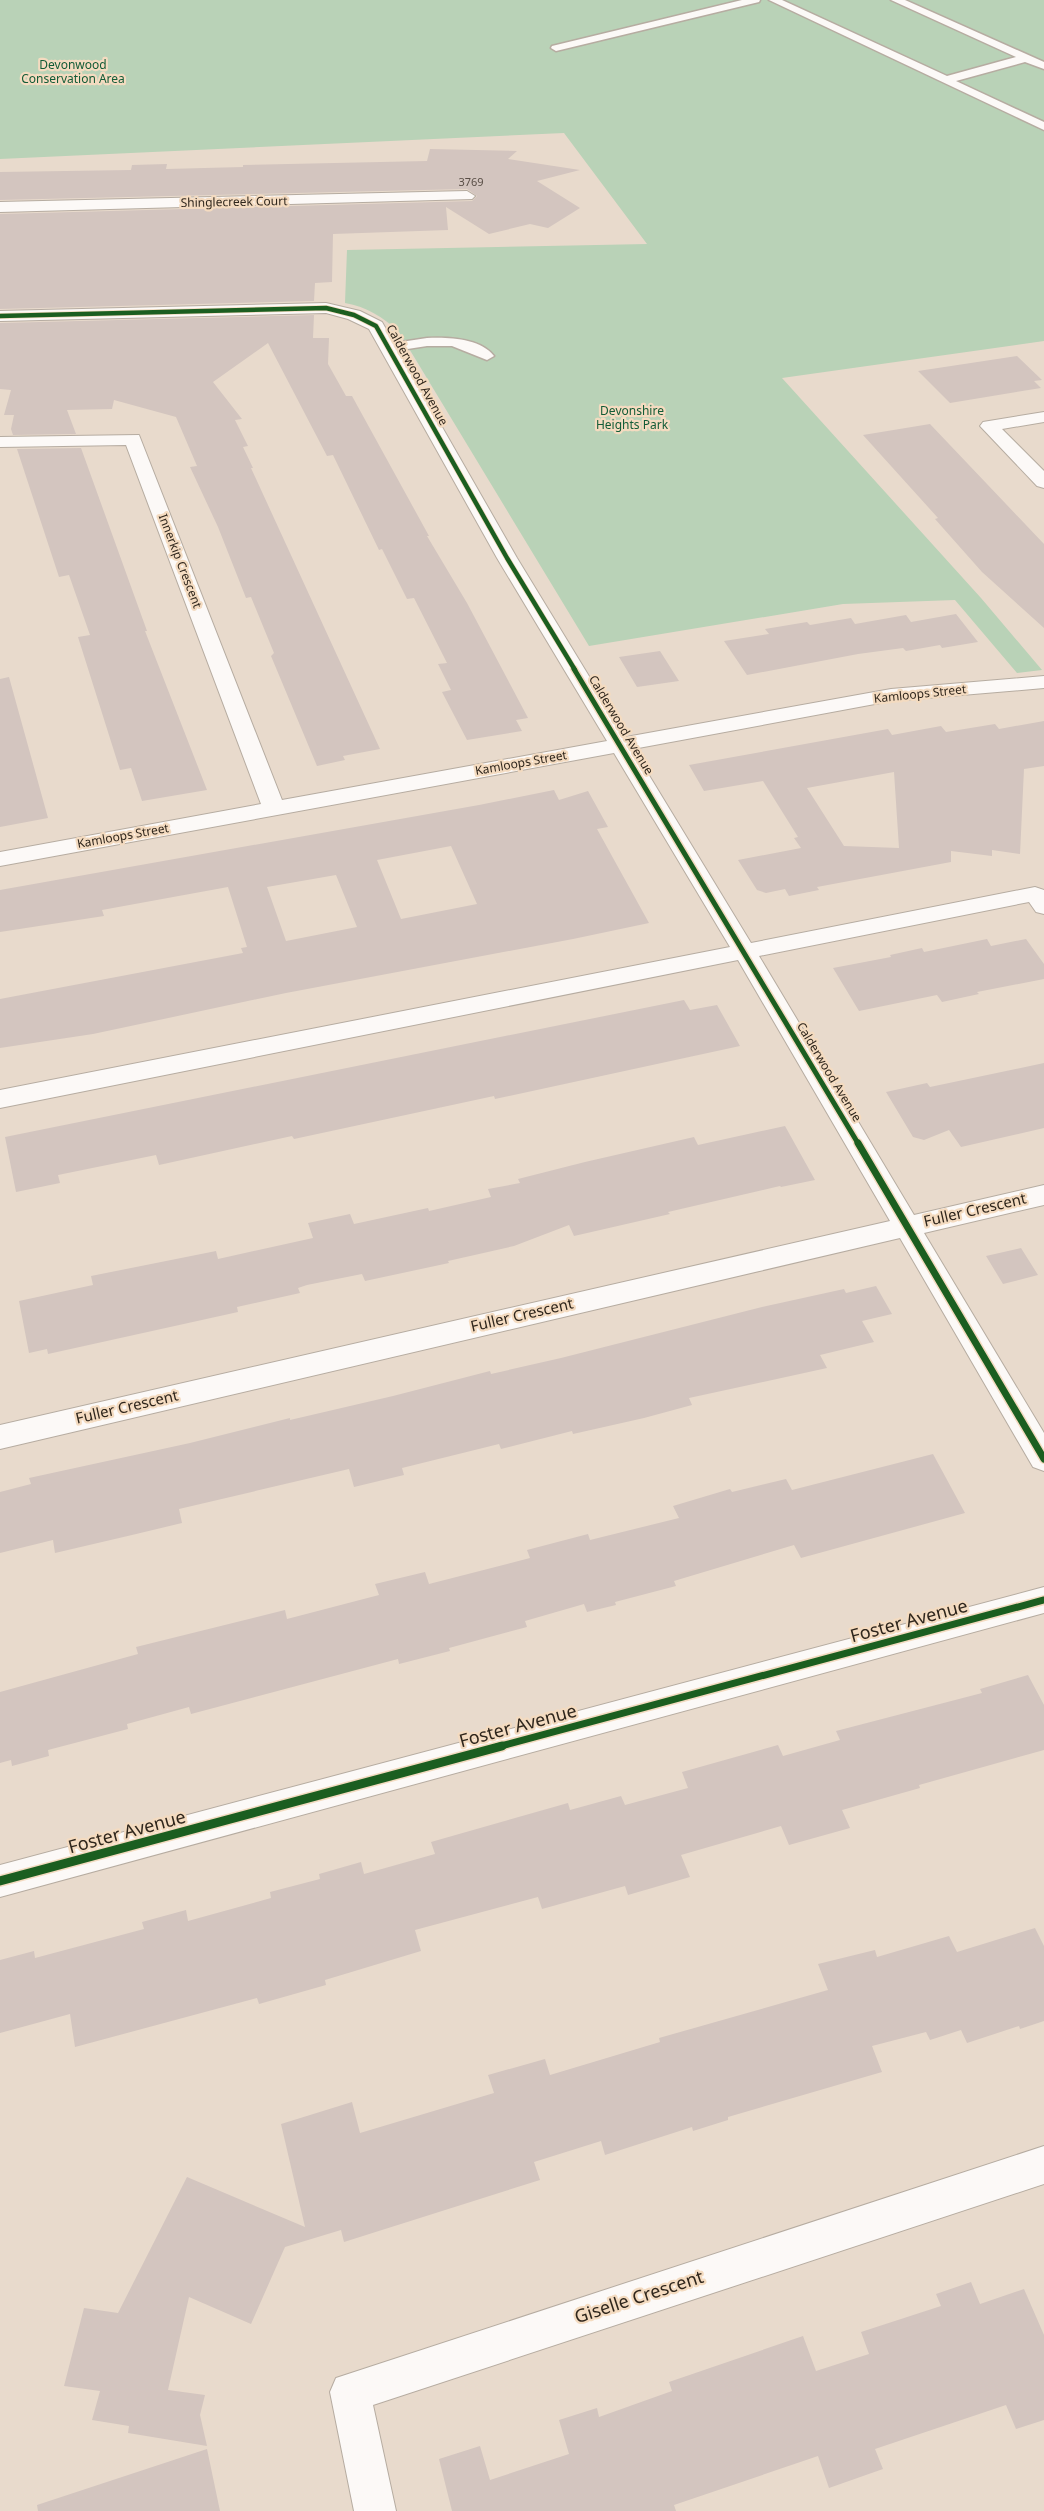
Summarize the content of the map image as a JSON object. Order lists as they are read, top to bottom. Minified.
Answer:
{"streets":{"street":["Shinglecreek Court","Calderwood Avenue","Innerkip Crescent","Kamloops Street","Fuller Crescent","Foster Avenue","Giselle Crescent"]},"crossings":[["Calderwood Avenue","Kamloops Street"],["Calderwood Avenue","Fuller Crescent"],["Innerkip Crescent","Kamloops Street"]],"parks":["Devonwood Conservation Area","Devonshire Heights Park"],"house_numbers":["3769"]}
